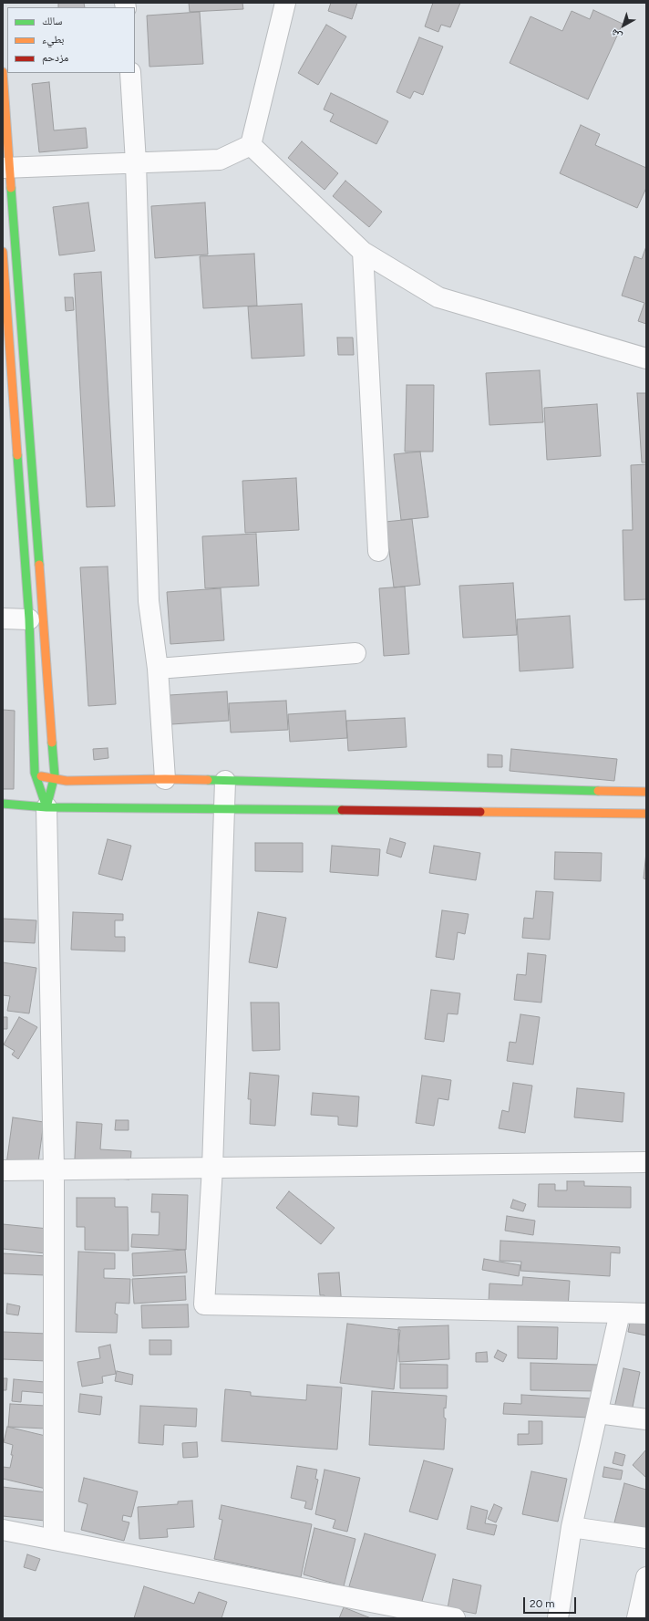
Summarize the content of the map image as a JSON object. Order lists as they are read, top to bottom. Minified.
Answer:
{"legend":["سالك","بطيء","مزدحم"],"scale_bar":"20 m","north":"bottom left"}
